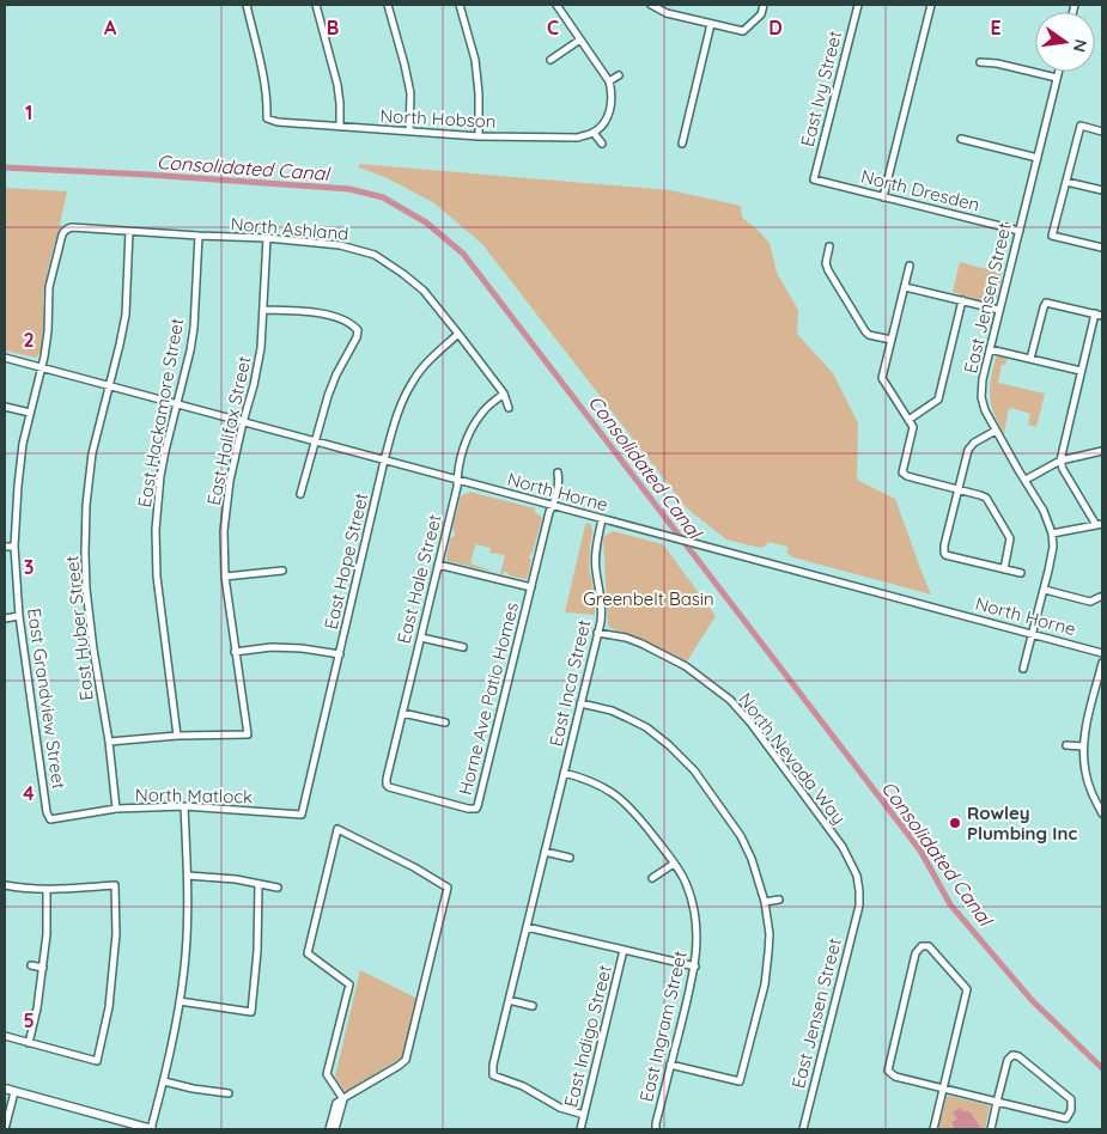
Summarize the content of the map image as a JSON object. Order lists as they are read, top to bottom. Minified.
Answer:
{"streets":{"street":["East Ivy Street","North Hobson","North Dresden","North Ashland","East Jensen Street","East Hackamore Street","East Halifax Street","North Horne","East Hope Street","East Hale Street","East Huber Street","East Inca Street","East Grandview Street","Horne Ave Patio Homes","North Nevada Way","North Matlock","East Ingram Street","East Indigo Street"]},"crossings":[["East Ivy Street","North Dresden"],["North Dresden","East Jensen Street"],["North Ashland","East Hackamore Street"],["North Ashland","East Halifax Street"],["North Ashland","East Hope Street"],["North Ashland","East Hale Street"],["North Ashland","East Huber Street"],["North Ashland","East Grandview Street"],["East Jensen Street","North Horne"],["East Jensen Street","North Nevada Way"],["East Hackamore Street","East Halifax Street"],["East Hackamore Street","North Horne"],["East Halifax Street","North Horne"],["North Horne","East Hope Street"],["North Horne","East Hale Street"],["North Horne","East Huber Street"],["North Horne","East Inca Street"],["North Horne","East Grandview Street"],["North Horne","Horne Ave Patio Homes"],["East Hope Street","North Matlock"],["East Hale Street","Horne Ave Patio Homes"],["East Huber Street","North Matlock"],["East Inca Street","North Nevada Way"],["East Inca Street","East Ingram Street"],["East Inca Street","East Indigo Street"],["East Grandview Street","North Matlock"]],"water":["Consolidated Canal"],"parks":["Greenbelt Basin"],"places":["Rowley Plumbing Inc"],"north":"right","grid":{"columns":["A","B","C","D","E"],"rows":["1","2","3","4","5"]}}
